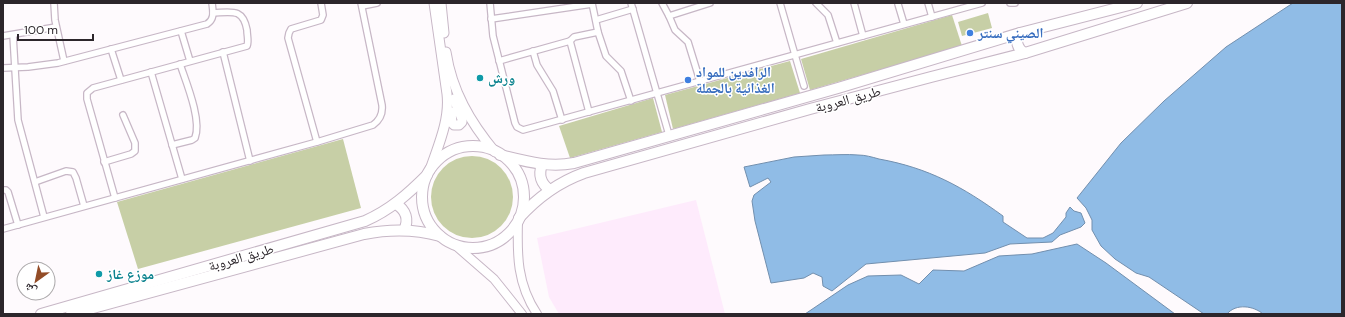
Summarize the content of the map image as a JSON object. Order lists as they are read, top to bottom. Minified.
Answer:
{"streets":{"highway":["طريق العروبة"]},"places":["الصيني سنتر","ورش","الرافدين للمواد الغذائية بالجملة","موزع غاز"],"scale_bar":"100 m","north":"bottom left"}
